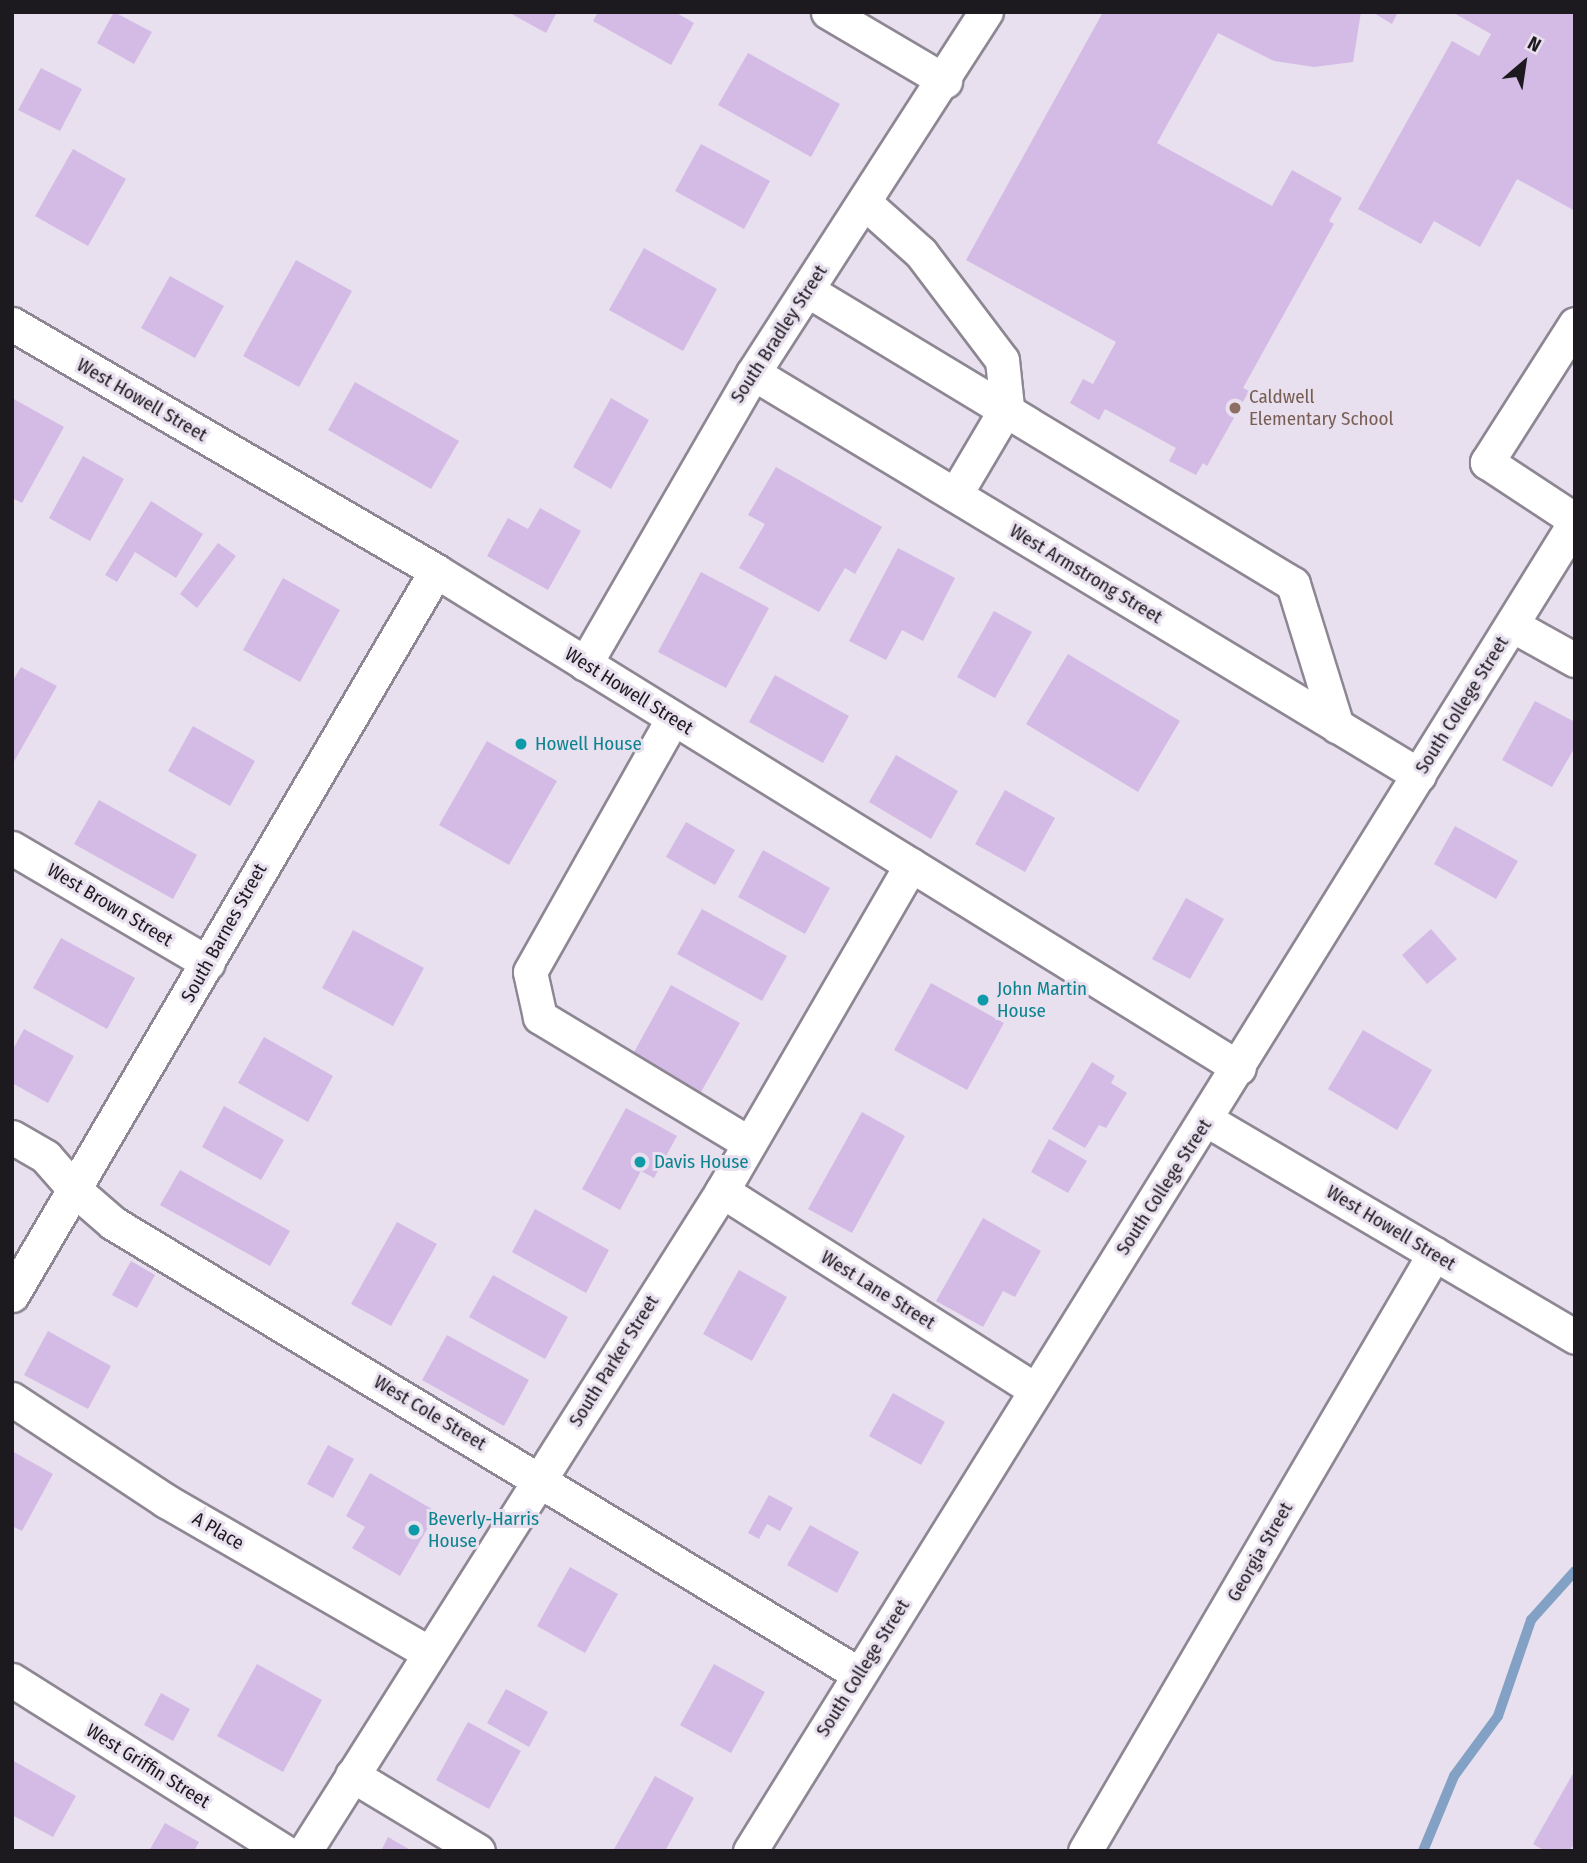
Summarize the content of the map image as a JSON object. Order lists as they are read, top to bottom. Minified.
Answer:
{"streets":{"street":["South Bradley Street","West Howell Street","West Armstrong Street","South College Street","West Brown Street","South Barnes Street","West Lane Street","South Parker Street","West Cole Street","A Place","Georgia Street","West Griffin Street"]},"crossings":[["South Bradley Street","West Howell Street"],["South Bradley Street","West Armstrong Street"],["West Howell Street","South College Street"],["West Howell Street","South Barnes Street"],["West Howell Street","South Parker Street"],["West Howell Street","Georgia Street"],["West Armstrong Street","South College Street"],["South College Street","West Lane Street"],["South College Street","West Cole Street"],["West Brown Street","South Barnes Street"],["South Barnes Street","West Cole Street"],["West Lane Street","South Parker Street"],["South Parker Street","West Cole Street"],["South Parker Street","A Place"]],"places":["Caldwell Elementary School","Howell House","John Martin House","Davis House","Beverly-Harris House"],"north":"top right"}
